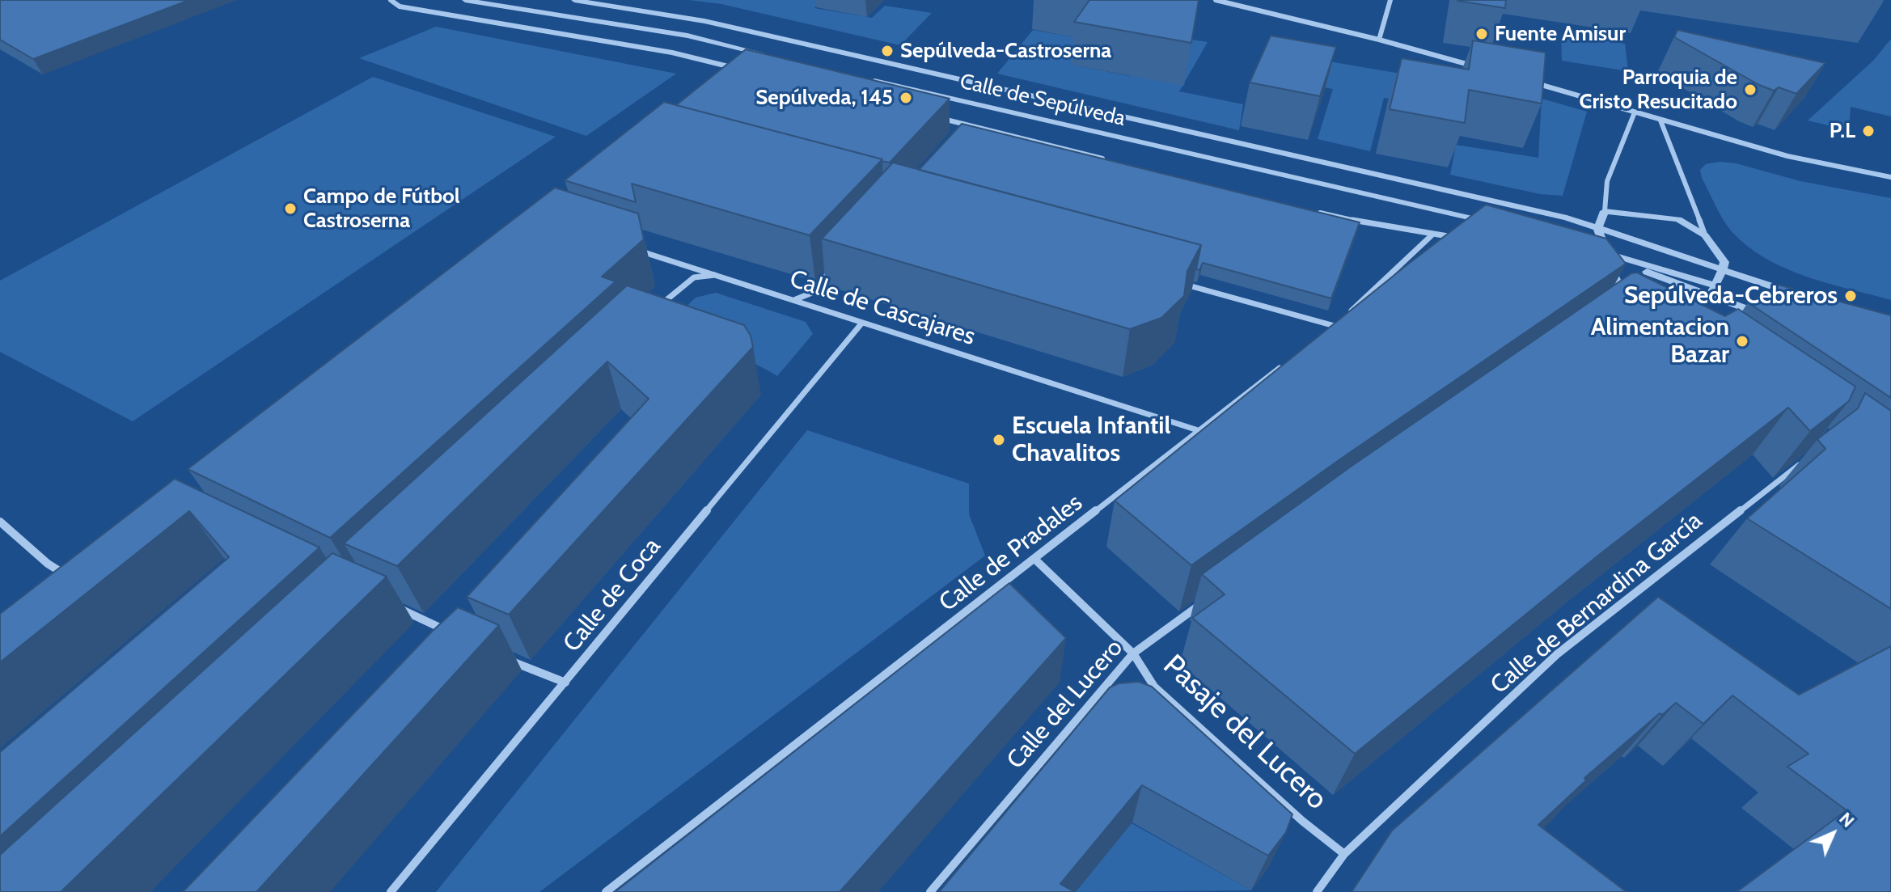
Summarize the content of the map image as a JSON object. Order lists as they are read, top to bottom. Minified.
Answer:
{"streets":{"street":["Calle de Sepúlveda","Calle de Cascajares","Calle de Pradales","Calle de Coca","Calle de Bernardina García","Calle del Lucero","Pasaje del Lucero"]},"crossings":[["Calle de Cascajares","Calle de Pradales"],["Calle de Cascajares","Calle de Coca"],["Calle de Pradales","Pasaje del Lucero"],["Calle de Bernardina García","Pasaje del Lucero"],["Calle del Lucero","Pasaje del Lucero"]],"places":["Fuente Amisur","Sepúlveda-Castroserna","Parroquia de Cristo Resucitado","Sepúlveda, 145","P.L","Campo de Fútbol Castroserna","Sepúlveda-Cebreros","Alimentacion Bazar","Escuela Infantil Chavalitos"],"north":"top right"}
